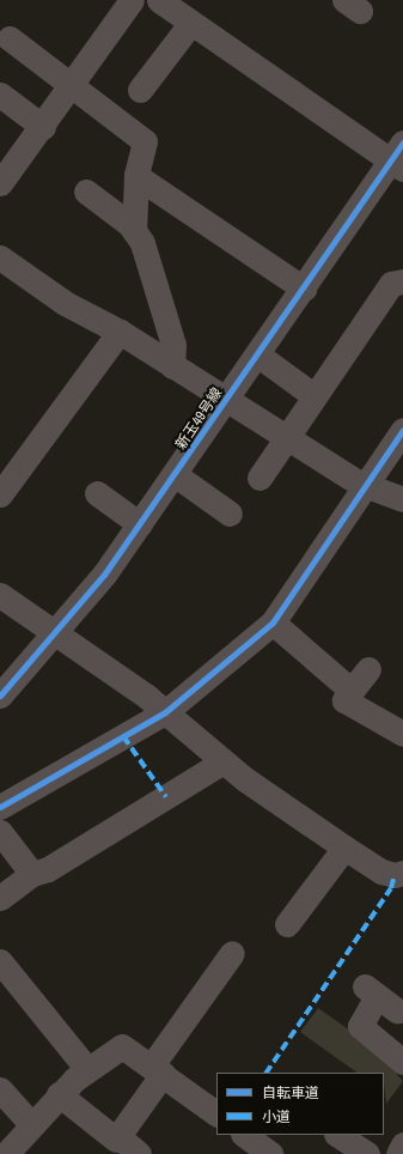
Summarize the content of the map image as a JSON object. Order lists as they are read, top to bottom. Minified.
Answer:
{"streets":{"street":["新玉49号線"]},"legend":["自転車道","小道"]}
